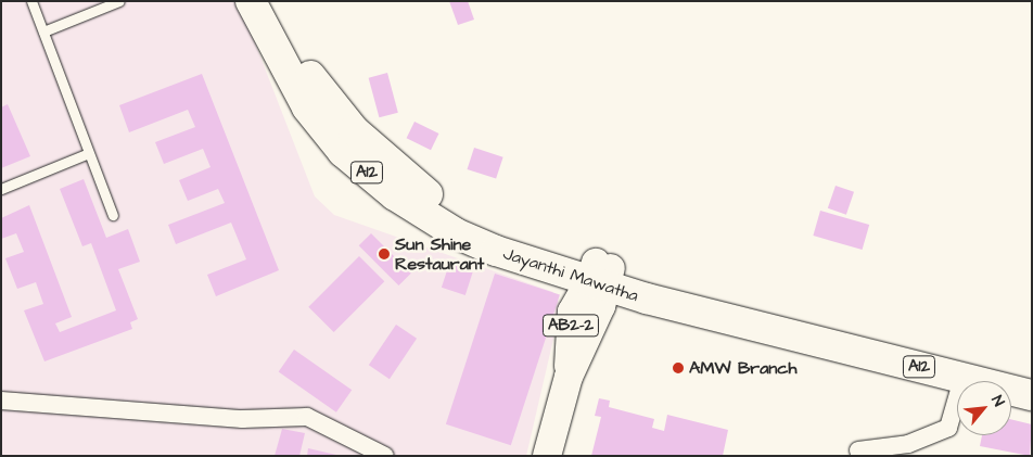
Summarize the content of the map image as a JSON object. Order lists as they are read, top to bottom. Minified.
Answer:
{"streets":{"highway":["A12","Jayanthi Mawatha"],"main road":["AB2-2"]},"crossings":[["Jayanthi Mawatha","AB2-2"]],"places":["Sun Shine Restaurant","AMW Branch"],"north":"top right"}
